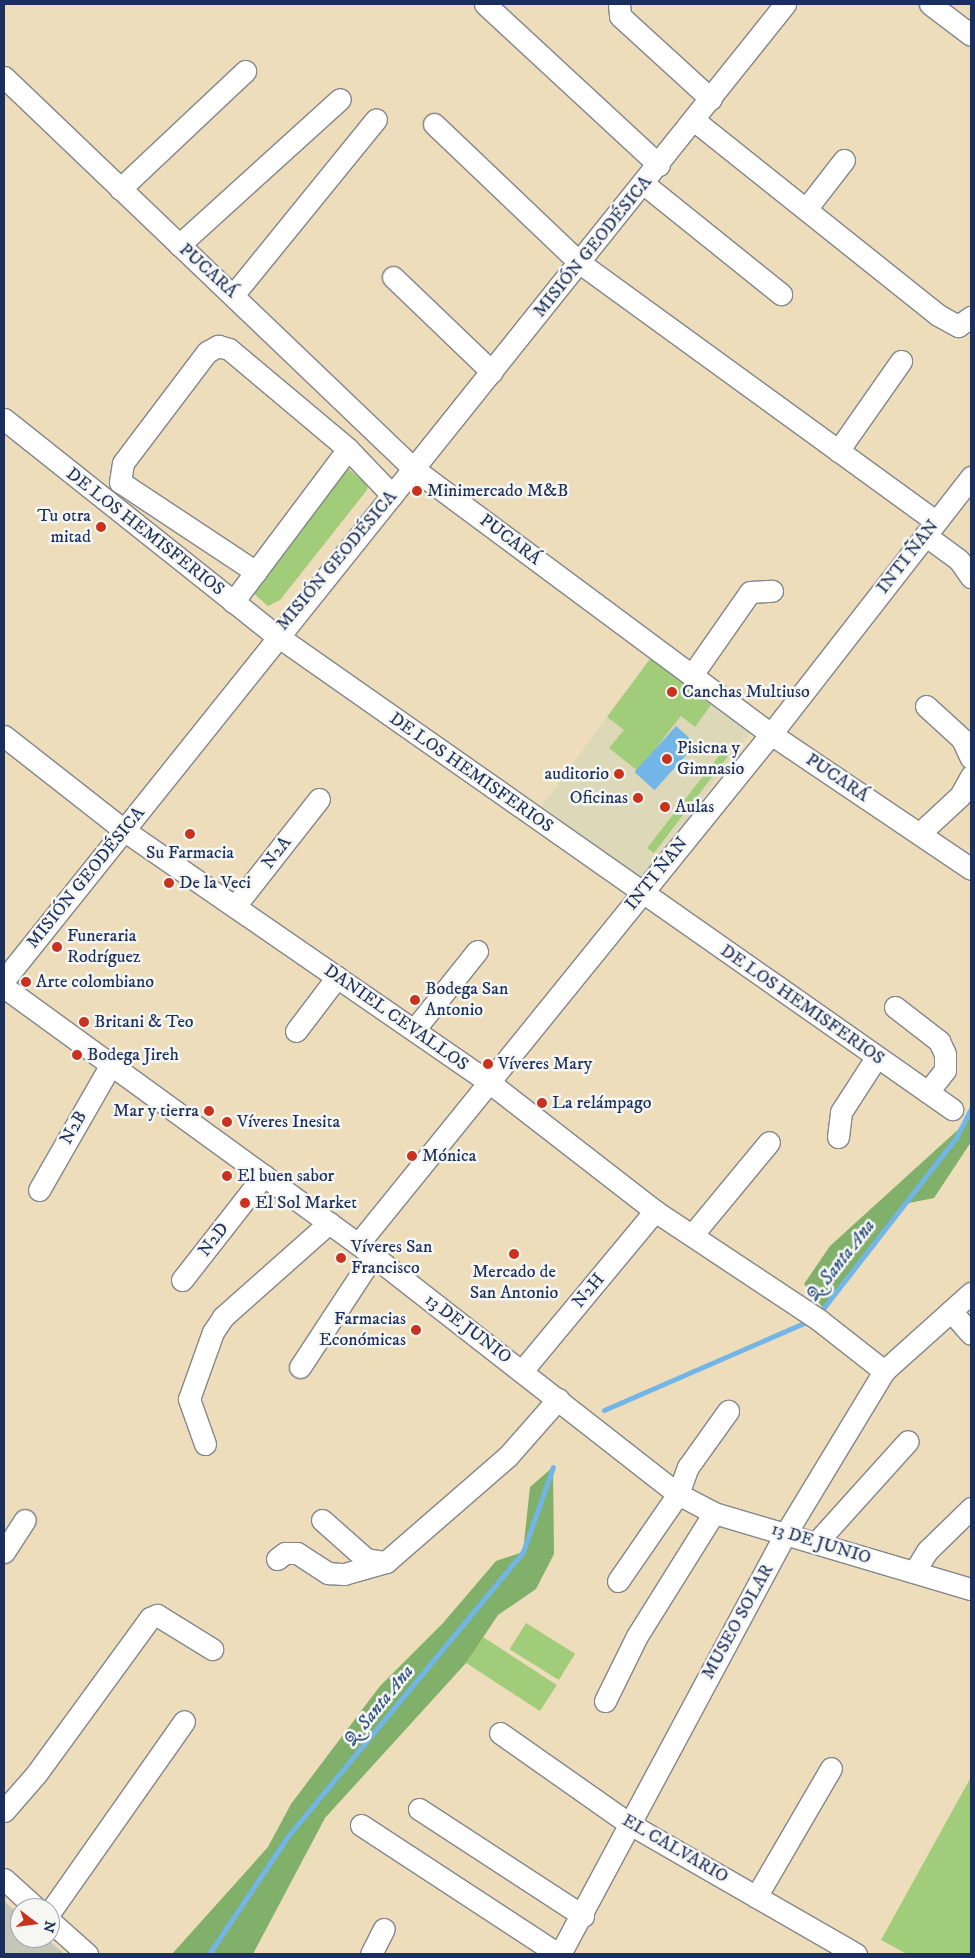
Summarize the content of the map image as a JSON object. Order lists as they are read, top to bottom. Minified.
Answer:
{"streets":{"street":["MISIÓN GEODÉSICA","PUCARÁ","DE LOS HEMISFERIOS","INTI ÑAN","N2A","DANIEL CEVALLOS","N2B","N2D","N2H","13 DE JUNIO","MUSEO SOLAR","EL CALVARIO"]},"crossings":[["MISIÓN GEODÉSICA","PUCARÁ"],["MISIÓN GEODÉSICA","DE LOS HEMISFERIOS"],["MISIÓN GEODÉSICA","DANIEL CEVALLOS"],["PUCARÁ","INTI ÑAN"],["DE LOS HEMISFERIOS","INTI ÑAN"],["INTI ÑAN","DANIEL CEVALLOS"],["INTI ÑAN","13 DE JUNIO"],["N2A","DANIEL CEVALLOS"],["DANIEL CEVALLOS","N2H"],["DANIEL CEVALLOS","MUSEO SOLAR"],["N2B","13 DE JUNIO"],["N2D","13 DE JUNIO"],["N2H","13 DE JUNIO"],["13 DE JUNIO","MUSEO SOLAR"],["MUSEO SOLAR","EL CALVARIO"]],"water":["Q. Santa Ana"],"places":["Minimercado M&B","Tu otra mitad","Canchas Multiuso","Pisicna y Gimnasio","auditorio","Oficinas","Aulas","Su Farmacia","De la Veci","Funeraria Rodríguez","Arte colombiano","Bodega San Antonio","Britani & Teo","Bodega Jireh","Víveres Mary","La relámpago","Mar y tierra","Víveres Inesita","Mónica","El buen sabor","El Sol Market","Mercado de San Antonio","Víveres San Francisco","Farmacias Económicas"],"north":"right"}
